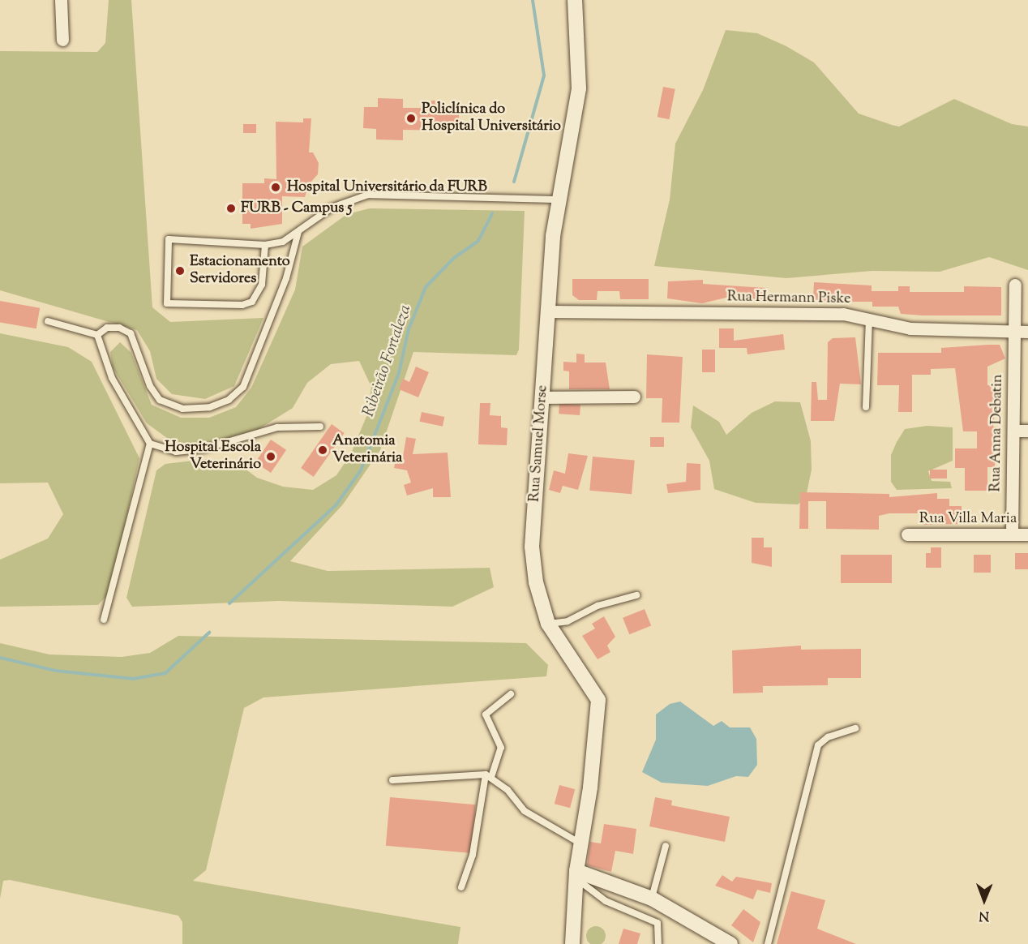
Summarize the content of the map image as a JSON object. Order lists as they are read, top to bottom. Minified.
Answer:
{"streets":{"street":["Rua Hermann Piske","Rua Anna Debatin","Rua Samuel Morse","Rua Villa Maria"]},"crossings":[["Rua Hermann Piske","Rua Anna Debatin"],["Rua Hermann Piske","Rua Samuel Morse"],["Rua Anna Debatin","Rua Villa Maria"]],"water":["Ribeirão Fortaleza"],"places":["Policlínica do Hospital Universitário","Hospital Universitário da FURB","FURB - Campus 5","Estacionamento Servidores","Anatomia Veterinária","Hospital Escola Veterinário"],"north":"bottom"}
